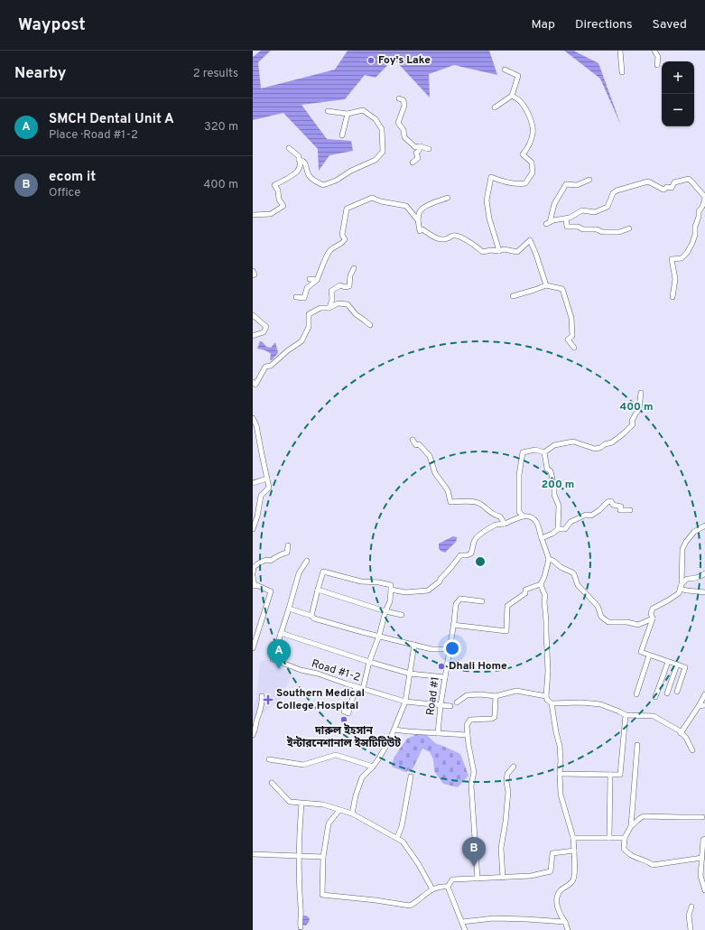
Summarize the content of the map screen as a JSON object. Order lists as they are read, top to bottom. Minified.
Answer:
{"streets":{"street":["Road #1-2","Road #1"]},"places":{"other":["Foy's Lake","Dhali Home","দারুল ইহসান ইন্টারনেশানাল ইন্সটিটিউট"],"health":["Southern Medical College Hospital"]},"page":{"header":"Waypost","nav":["Map","Directions","Saved"],"heading":["Nearby","2 results"],"map_buttons":["+","−"],"list":[{"mark":"A","name":"SMCH Dental Unit A","note":"Place · Road #1-2","value":"320 m"},{"mark":"B","name":"ecom it","note":"Office","value":"400 m"}],"pins":["A","B"]},"rings":["400 m","200 m"]}
